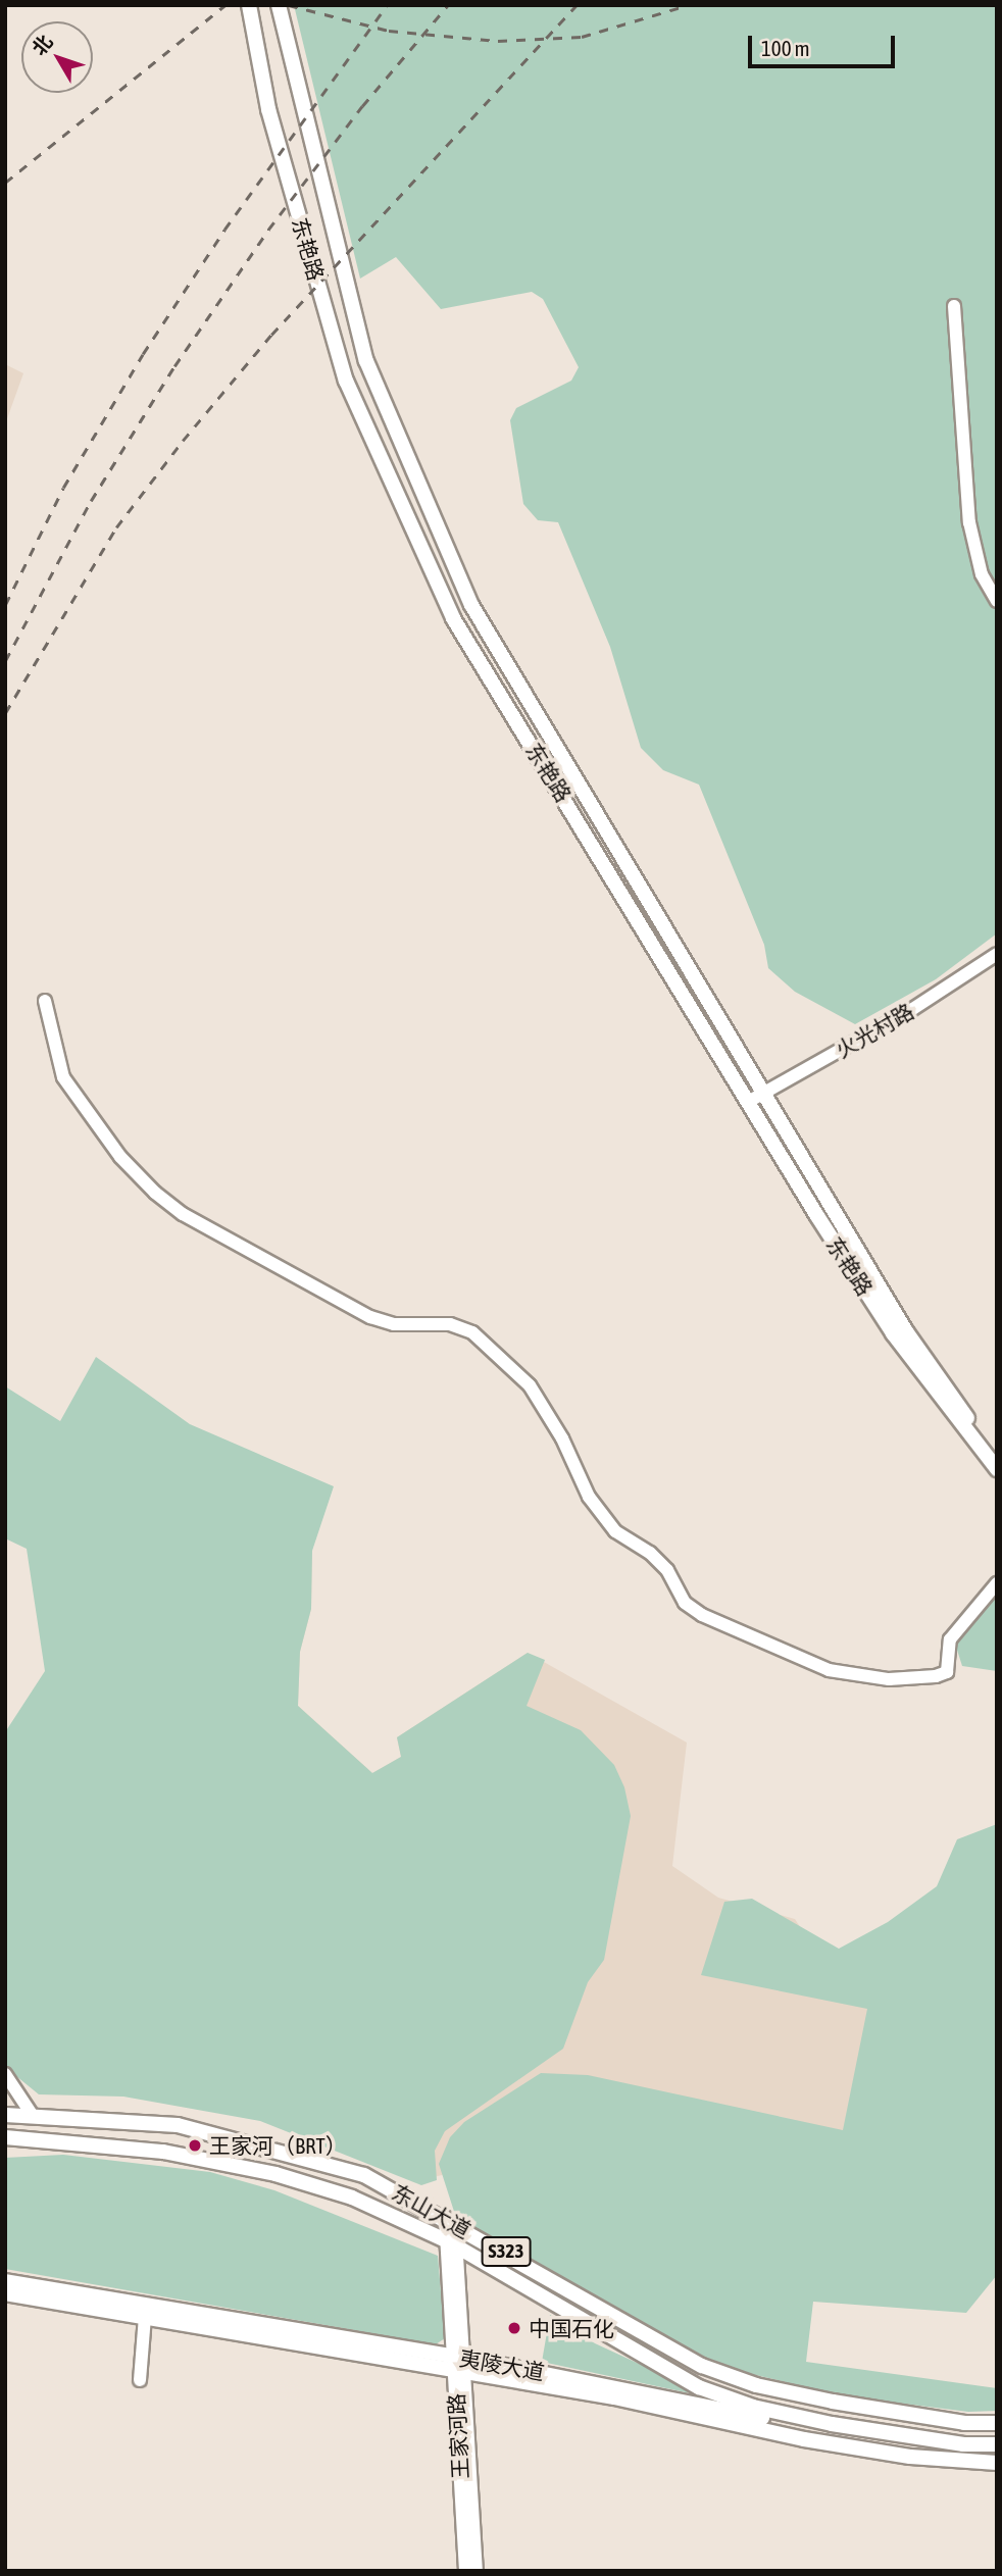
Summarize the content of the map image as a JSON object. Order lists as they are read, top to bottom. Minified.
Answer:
{"streets":{"main road":["东艳路","东山大道","S323","夷陵大道"],"street":["火光村路","王家河路"]},"crossings":[["东艳路","火光村路"],["东山大道","王家河路"],["夷陵大道","王家河路"]],"places":["王家河（BRT）","中国石化"],"scale_bar":"100 m","north":"top left"}
